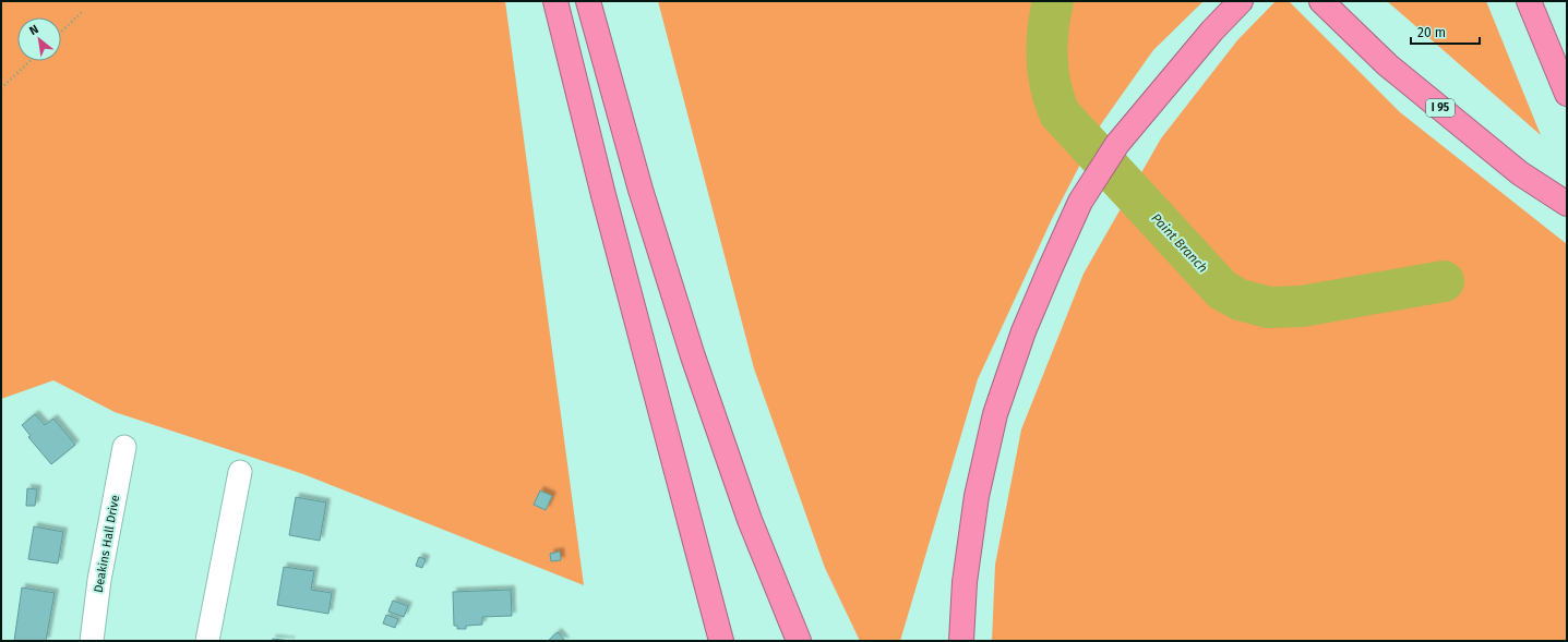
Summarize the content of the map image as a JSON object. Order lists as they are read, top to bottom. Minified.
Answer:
{"streets":{"highway":["I 95"],"street":["Deakins Hall Drive"]},"water":["Paint Branch"],"scale_bar":"20 m","north":"top left"}
